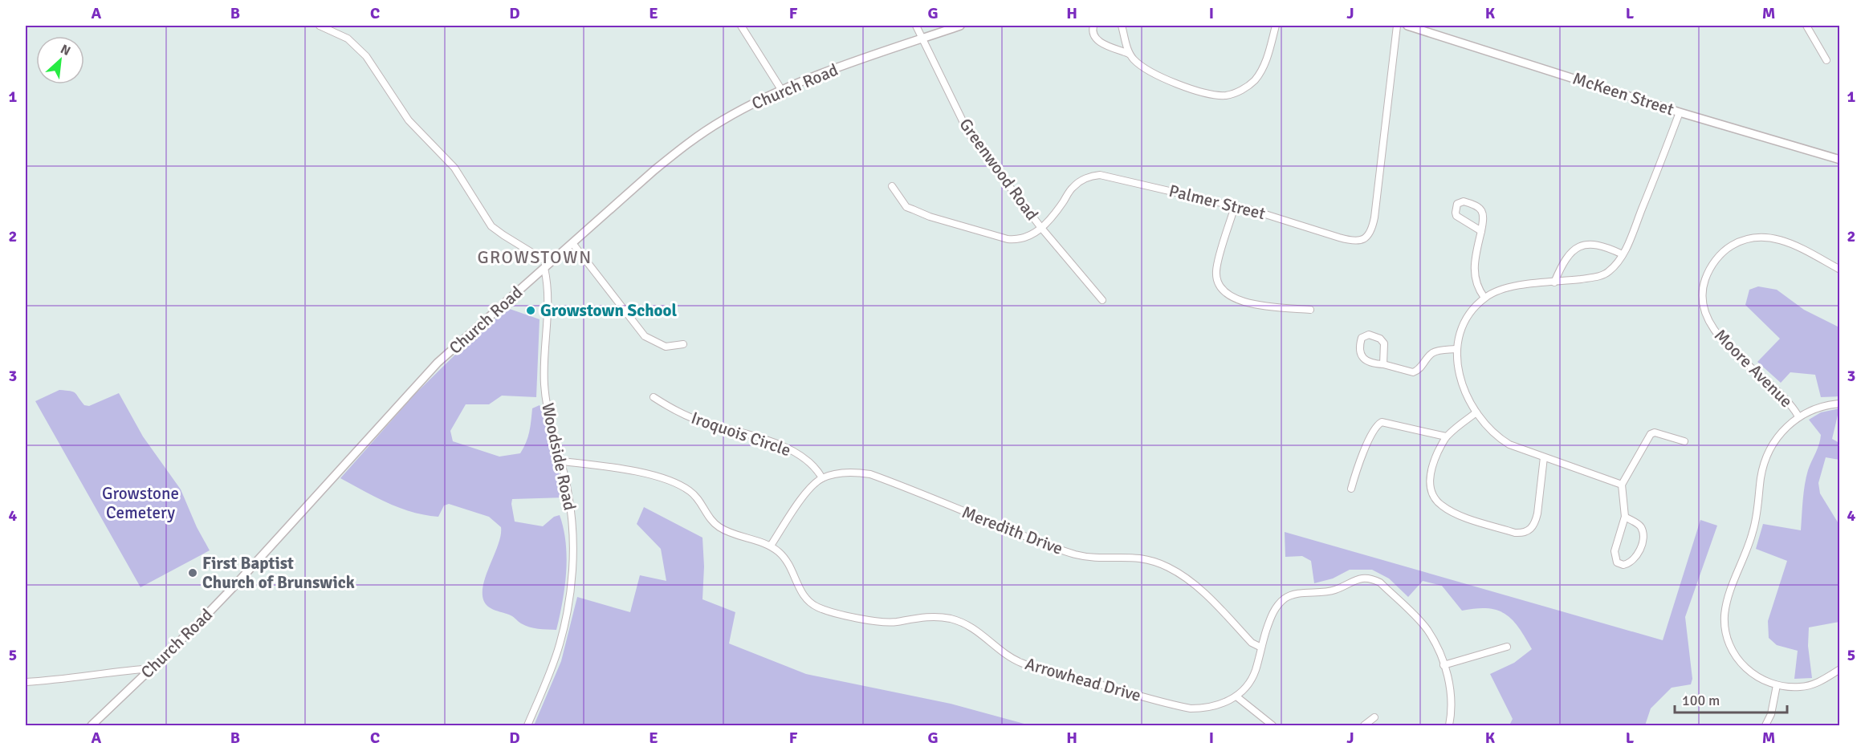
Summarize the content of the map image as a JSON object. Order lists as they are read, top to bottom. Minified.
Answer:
{"streets":{"street":["Church Road","McKeen Street","Greenwood Road","Palmer Street","Moore Avenue","Iroquois Circle","Woodside Road","Meredith Drive","Arrowhead Drive"]},"crossings":[["Church Road","Greenwood Road"],["Church Road","Woodside Road"],["Greenwood Road","Palmer Street"],["Iroquois Circle","Meredith Drive"],["Woodside Road","Arrowhead Drive"]],"districts":["GROWSTOWN"],"parks":["Growstone Cemetery"],"places":["Growstown School","First Baptist Church of Brunswick"],"scale_bar":"100 m","north":"top right","grid":{"columns":["A","B","C","D","E","F","G","H","I","J","K","L","M"],"rows":["1","2","3","4","5"]}}
